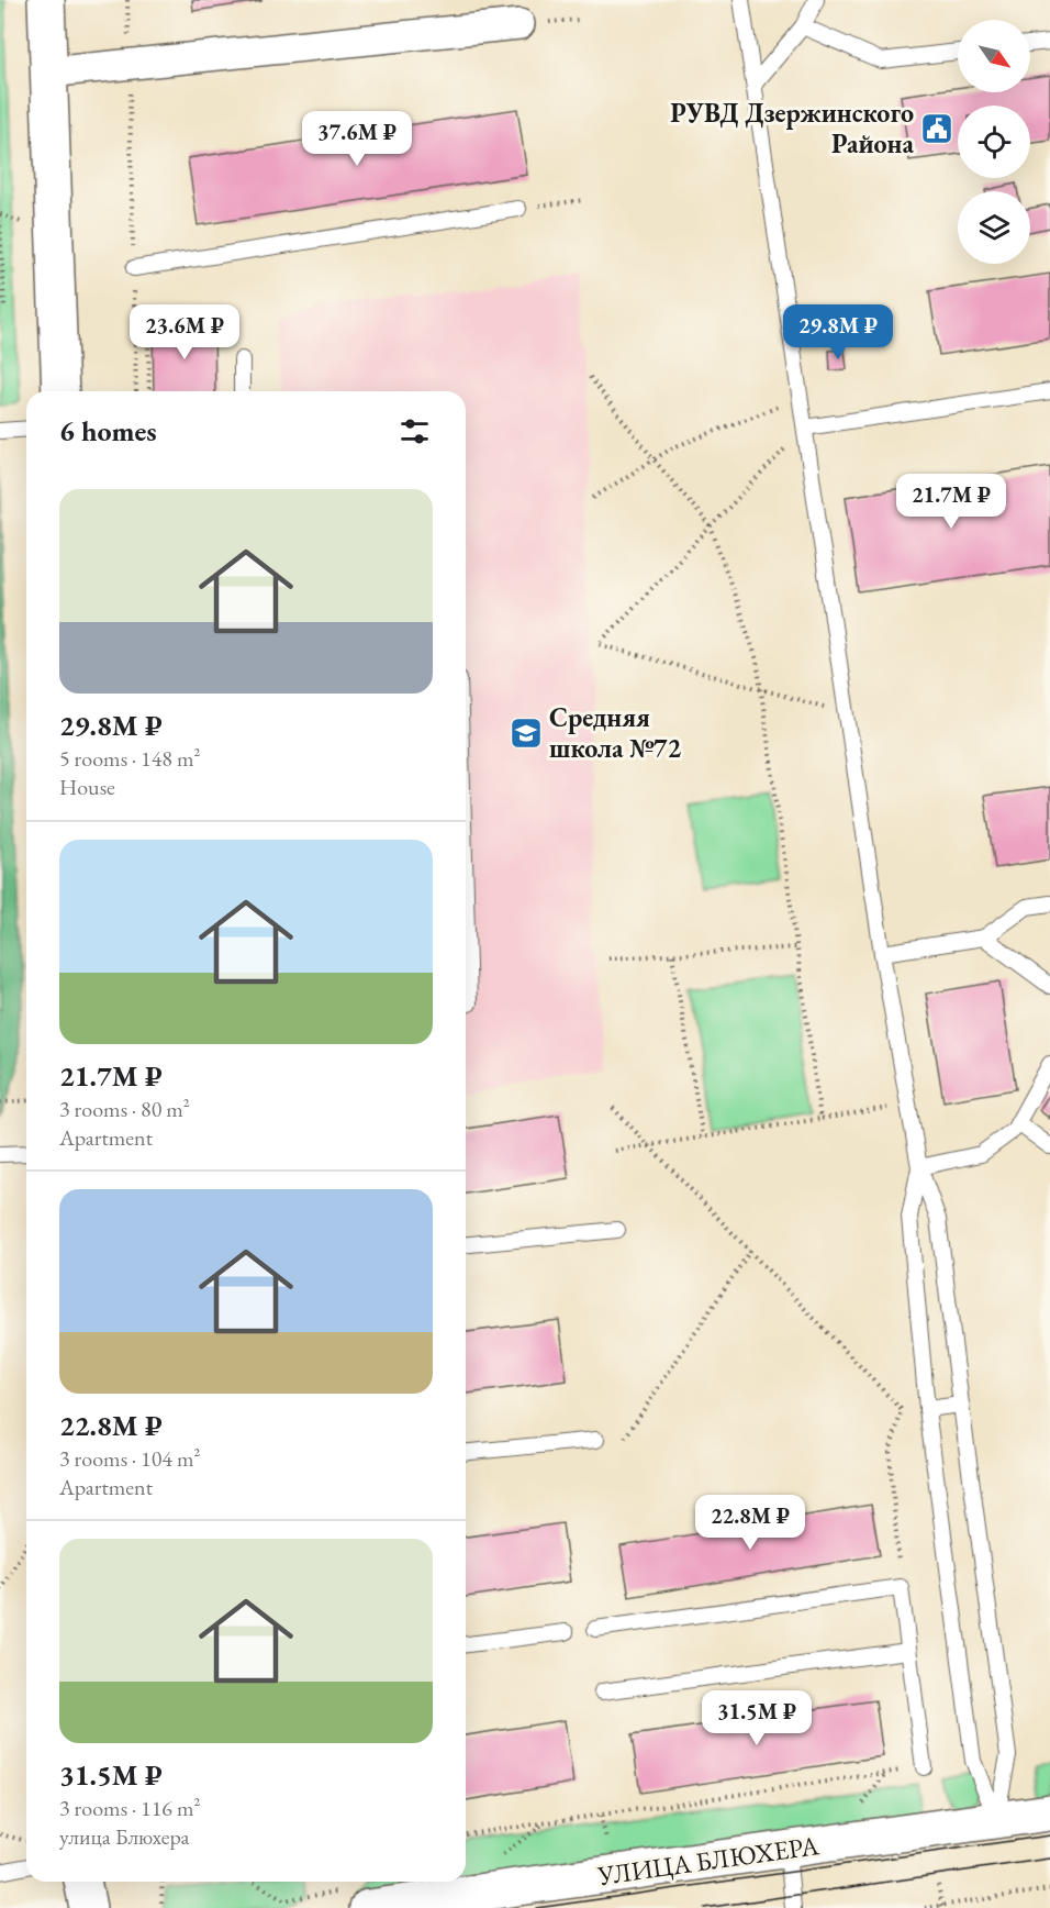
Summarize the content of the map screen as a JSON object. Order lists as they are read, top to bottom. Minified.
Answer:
{"streets":{"street":["УЛИЦА БЛЮХЕРА"]},"places":{"public building":["РУВД Дзержинского Района"],"school or university":["Средняя школа №72"]},"north":"bottom right","page":{"price":["37.6M ₽","23.6M ₽","29.8M ₽","21.7M ₽","22.8M ₽","31.5M ₽"],"heading":"6 homes","list":[{"name":"29.8M ₽","note":"5 rooms · 148 m² · House"},{"name":"21.7M ₽","note":"3 rooms · 80 m² · Apartment"},{"name":"22.8M ₽","note":"3 rooms · 104 m² · Apartment"},{"name":"31.5M ₽","note":"3 rooms · 116 m² · улица Блюхера"}]}}
